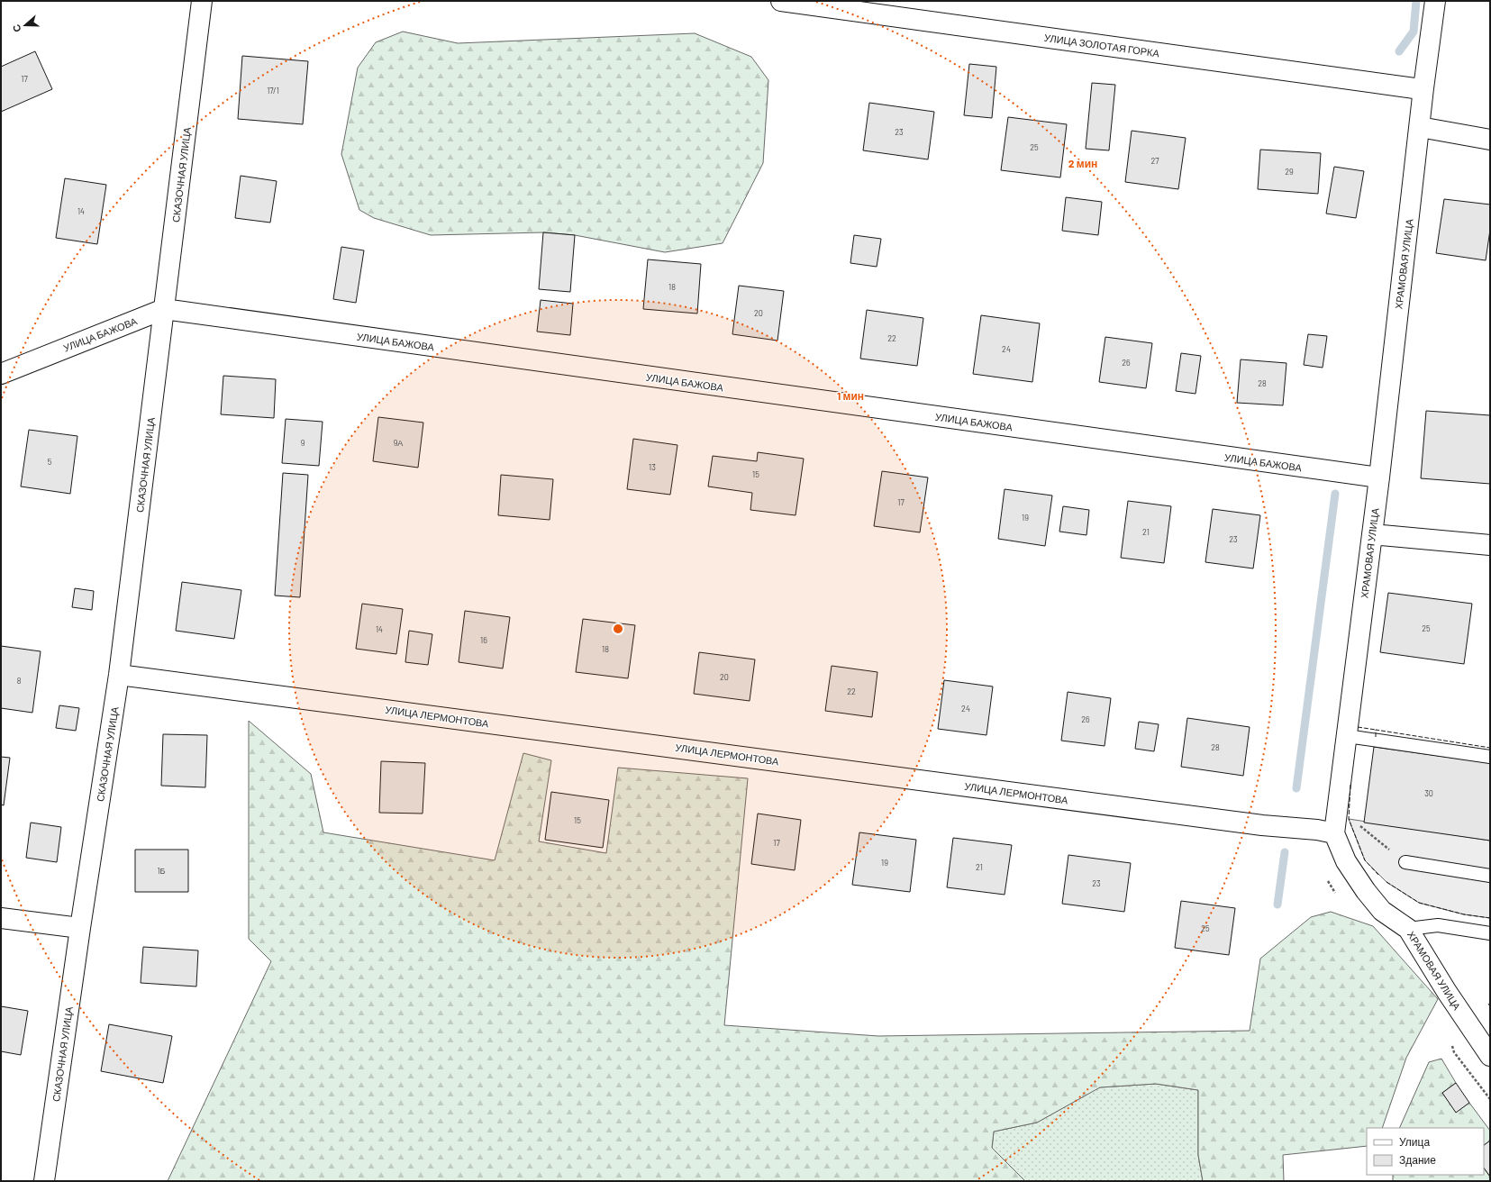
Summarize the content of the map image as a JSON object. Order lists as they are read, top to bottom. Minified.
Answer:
{"streets":{"street":["УЛИЦА ЗОЛОТАЯ ГОРКА","СКАЗОЧНАЯ УЛИЦА","ХРАМОВАЯ УЛИЦА","УЛИЦА БАЖОВА","УЛИЦА ЛЕРМОНТОВА"]},"crossings":[["УЛИЦА ЗОЛОТАЯ ГОРКА","ХРАМОВАЯ УЛИЦА"],["СКАЗОЧНАЯ УЛИЦА","УЛИЦА БАЖОВА"],["СКАЗОЧНАЯ УЛИЦА","УЛИЦА ЛЕРМОНТОВА"],["ХРАМОВАЯ УЛИЦА","УЛИЦА БАЖОВА"],["ХРАМОВАЯ УЛИЦА","УЛИЦА ЛЕРМОНТОВА"]],"house_numbers":["17","17/1","23","25","27","29","14","18","20","22","24","26","28","9","9А","5","13","15","17","19","21","23","25","14","16","18","20","8","22","24","26","28","30","15","17","19","21","1Б","23","25"],"legend":["Улица","Здание"],"north":"left","rings":["2 мин","1 мин"]}
